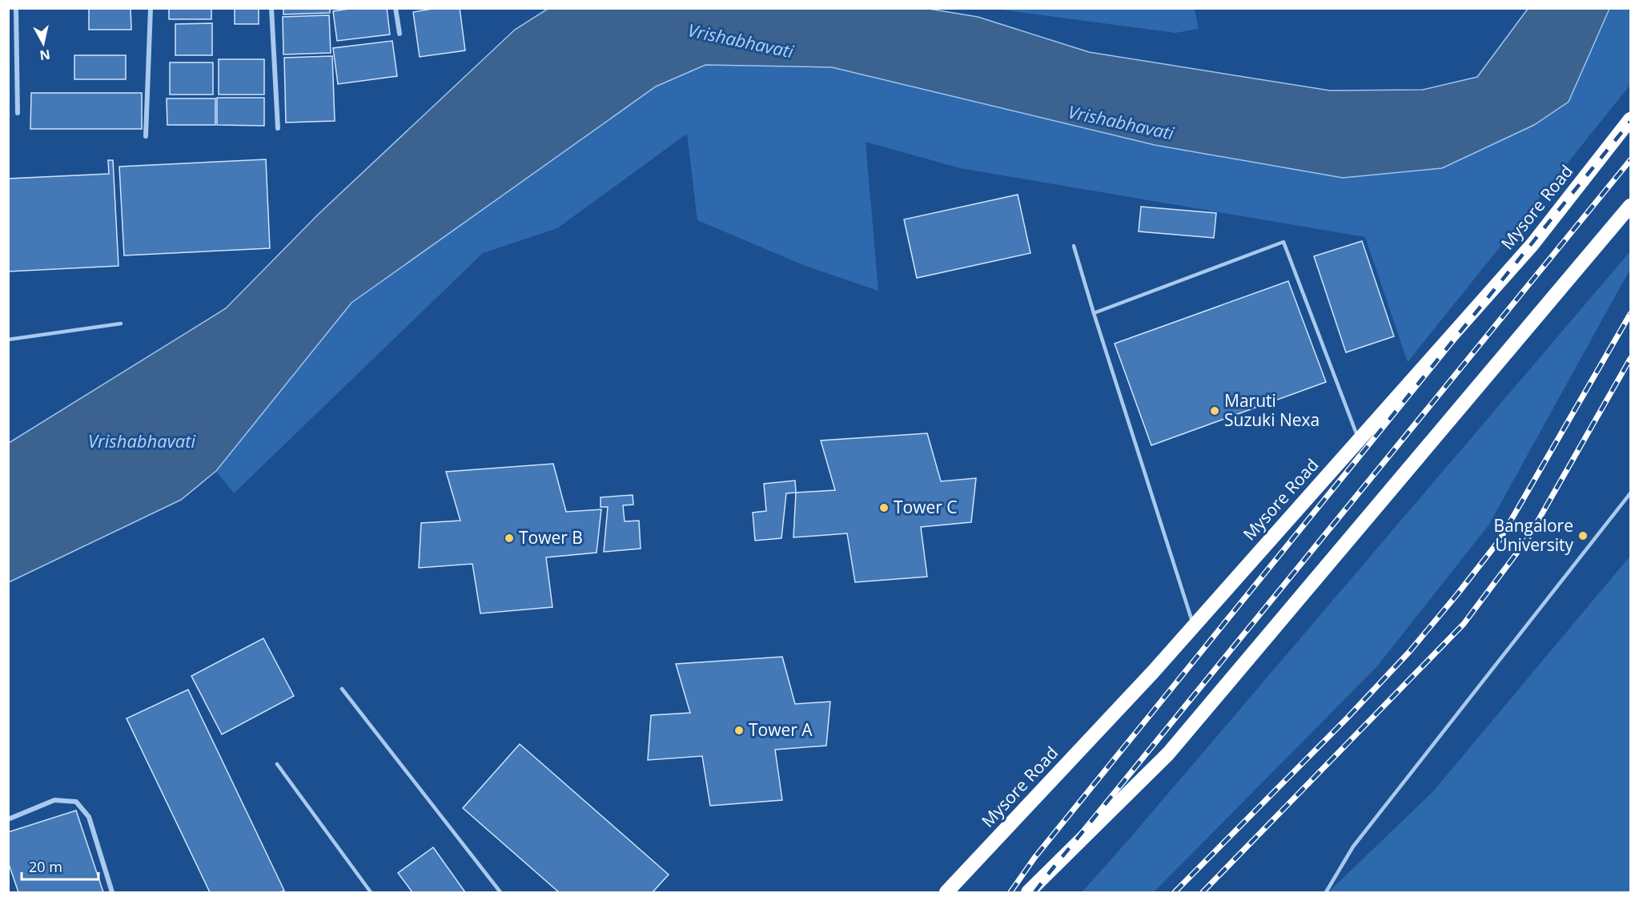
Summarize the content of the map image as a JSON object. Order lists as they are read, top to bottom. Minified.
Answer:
{"streets":{"highway":["Mysore Road"]},"water":["Vrishabhavati"],"places":["Maruti Suzuki Nexa","Tower C","Bangalore University","Tower B","Tower A"],"scale_bar":"20 m","north":"bottom"}
